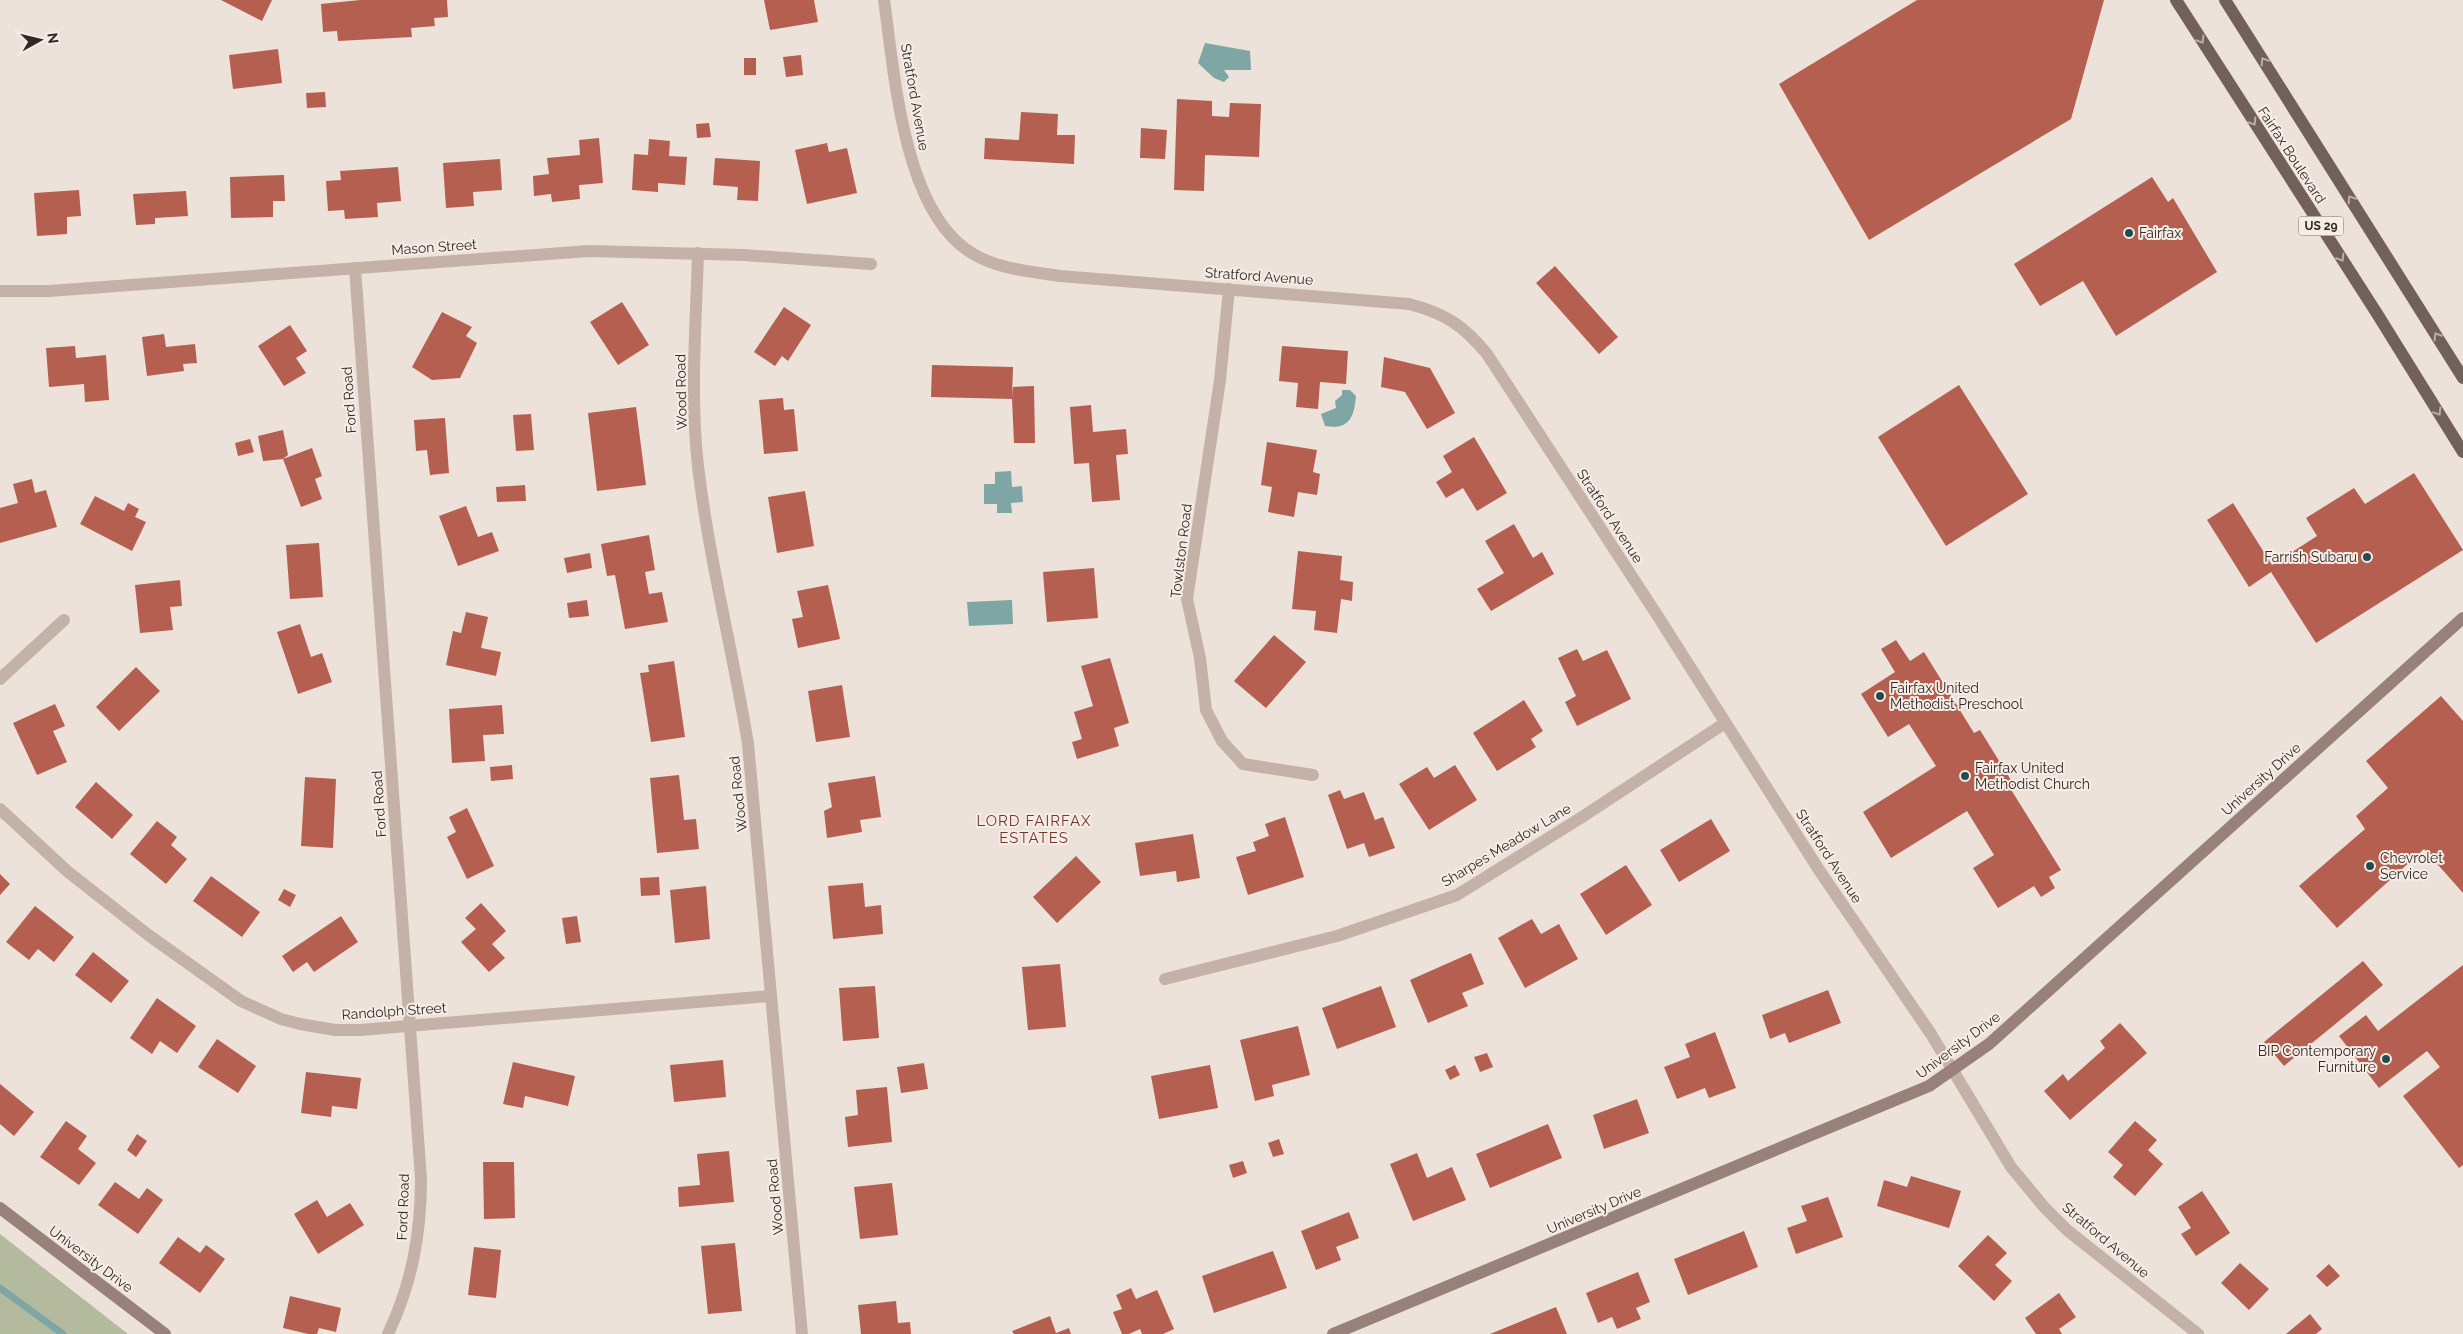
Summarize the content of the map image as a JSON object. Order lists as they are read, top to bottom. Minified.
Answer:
{"streets":{"main road":["Fairfax Boulevard","US 29"],"street":["Stratford Avenue","Mason Street","Wood Road","Ford Road","Towlston Road","University Drive","Sharpes Meadow Lane","Randolph Street"]},"crossings":[["Stratford Avenue","Towlston Road"],["Stratford Avenue","University Drive"],["Stratford Avenue","Sharpes Meadow Lane"],["Mason Street","Wood Road"],["Mason Street","Ford Road"],["Wood Road","Randolph Street"],["Ford Road","Randolph Street"]],"districts":["LORD FAIRFAX ESTATES"],"places":["Fairfax","Farrish Subaru","Fairfax United Methodist Preschool","Fairfax United Methodist Church","Chevrolet Service","BIP Contemporary Furniture"],"north":"right"}
